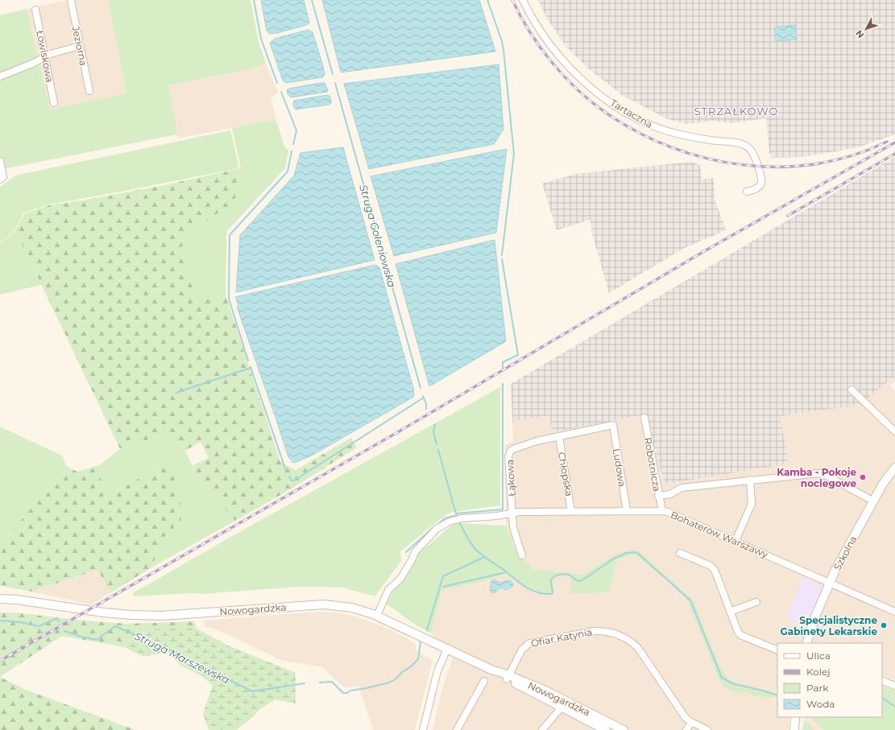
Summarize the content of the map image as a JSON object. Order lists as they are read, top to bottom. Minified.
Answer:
{"streets":{"street":["Jeziorna","Łowiskowa","Tartaczna","Robotnicza","Ludowa","Chłopska","Łąkowa","Bohaterów Warszawy","Szkolna","Nowogardzka","Ofiar Katynia"]},"crossings":[["Robotnicza","Bohaterów Warszawy"],["Ludowa","Chłopska"],["Ludowa","Łąkowa"],["Ludowa","Bohaterów Warszawy"],["Chłopska","Łąkowa"],["Chłopska","Bohaterów Warszawy"],["Łąkowa","Bohaterów Warszawy"],["Bohaterów Warszawy","Szkolna"],["Bohaterów Warszawy","Nowogardzka"],["Nowogardzka","Ofiar Katynia"]],"districts":["STRZAŁKOWO"],"water":["Struga Goleniowska","Struga Marszewska"],"places":["Kamba - Pokoje noclegowe","Specjalistyczne Gabinety Lekarskie"],"legend":["Ulica","Kolej","Park","Woda"],"north":"bottom left"}
